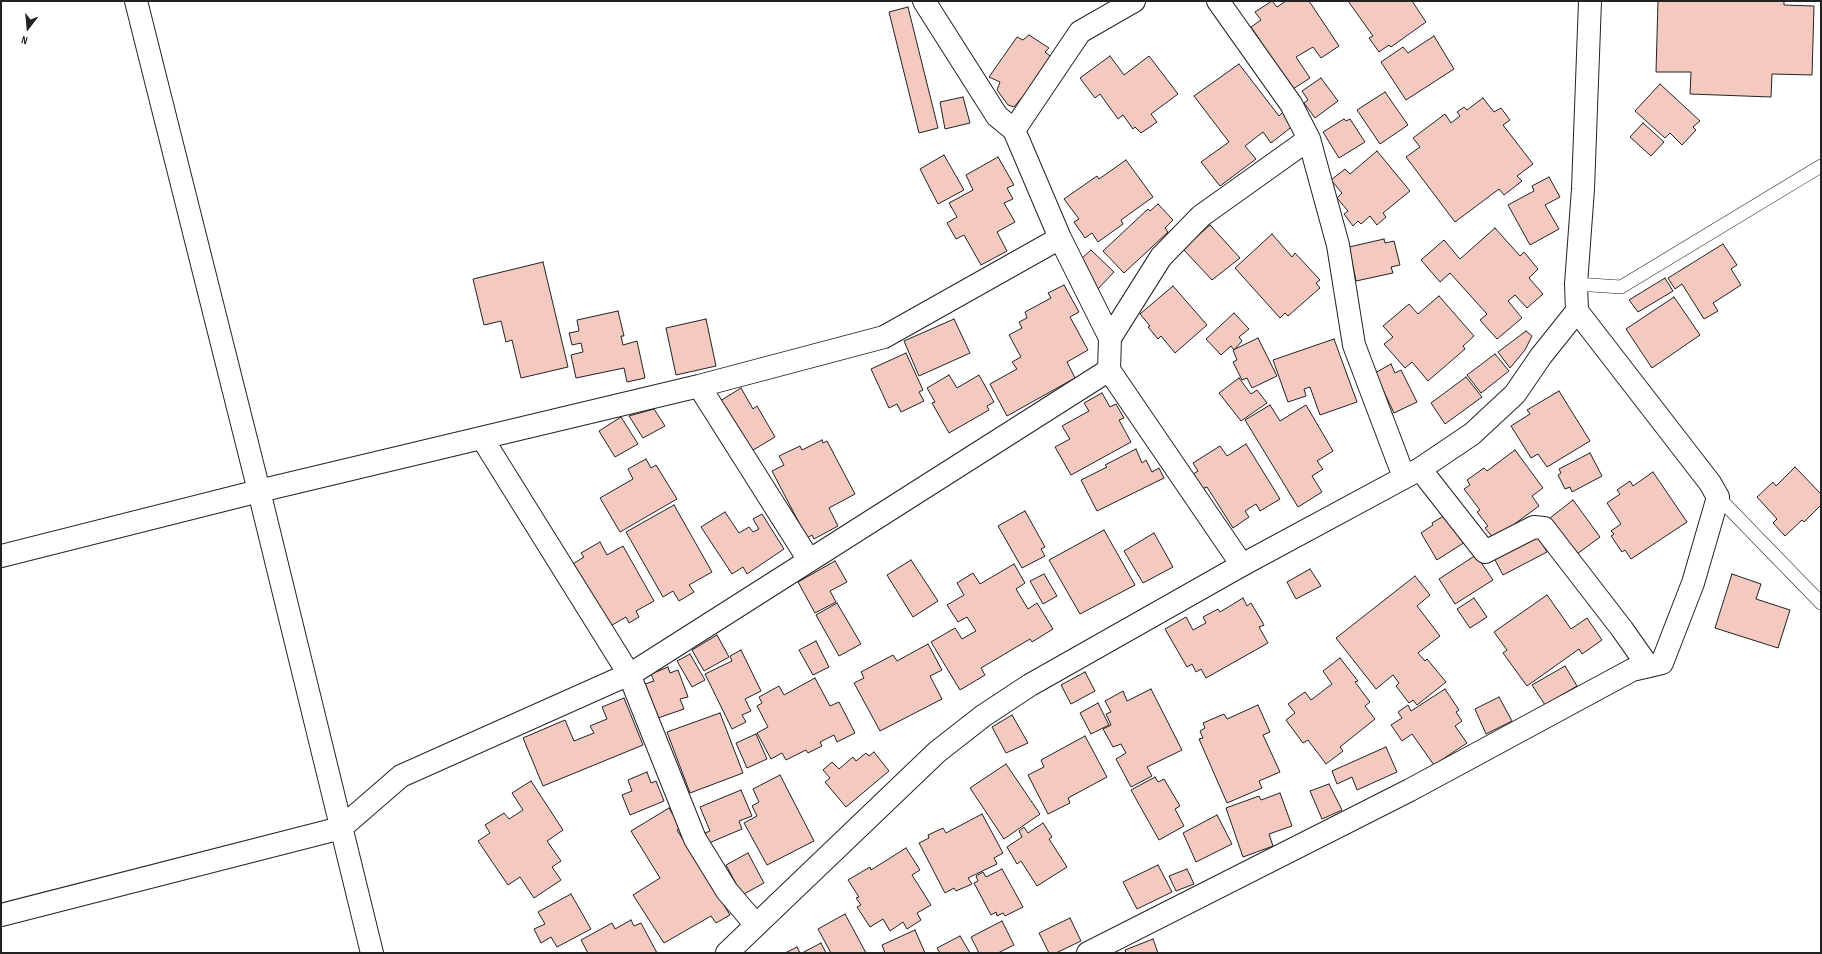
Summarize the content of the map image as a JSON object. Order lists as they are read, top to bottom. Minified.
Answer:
{"north":"bottom"}
